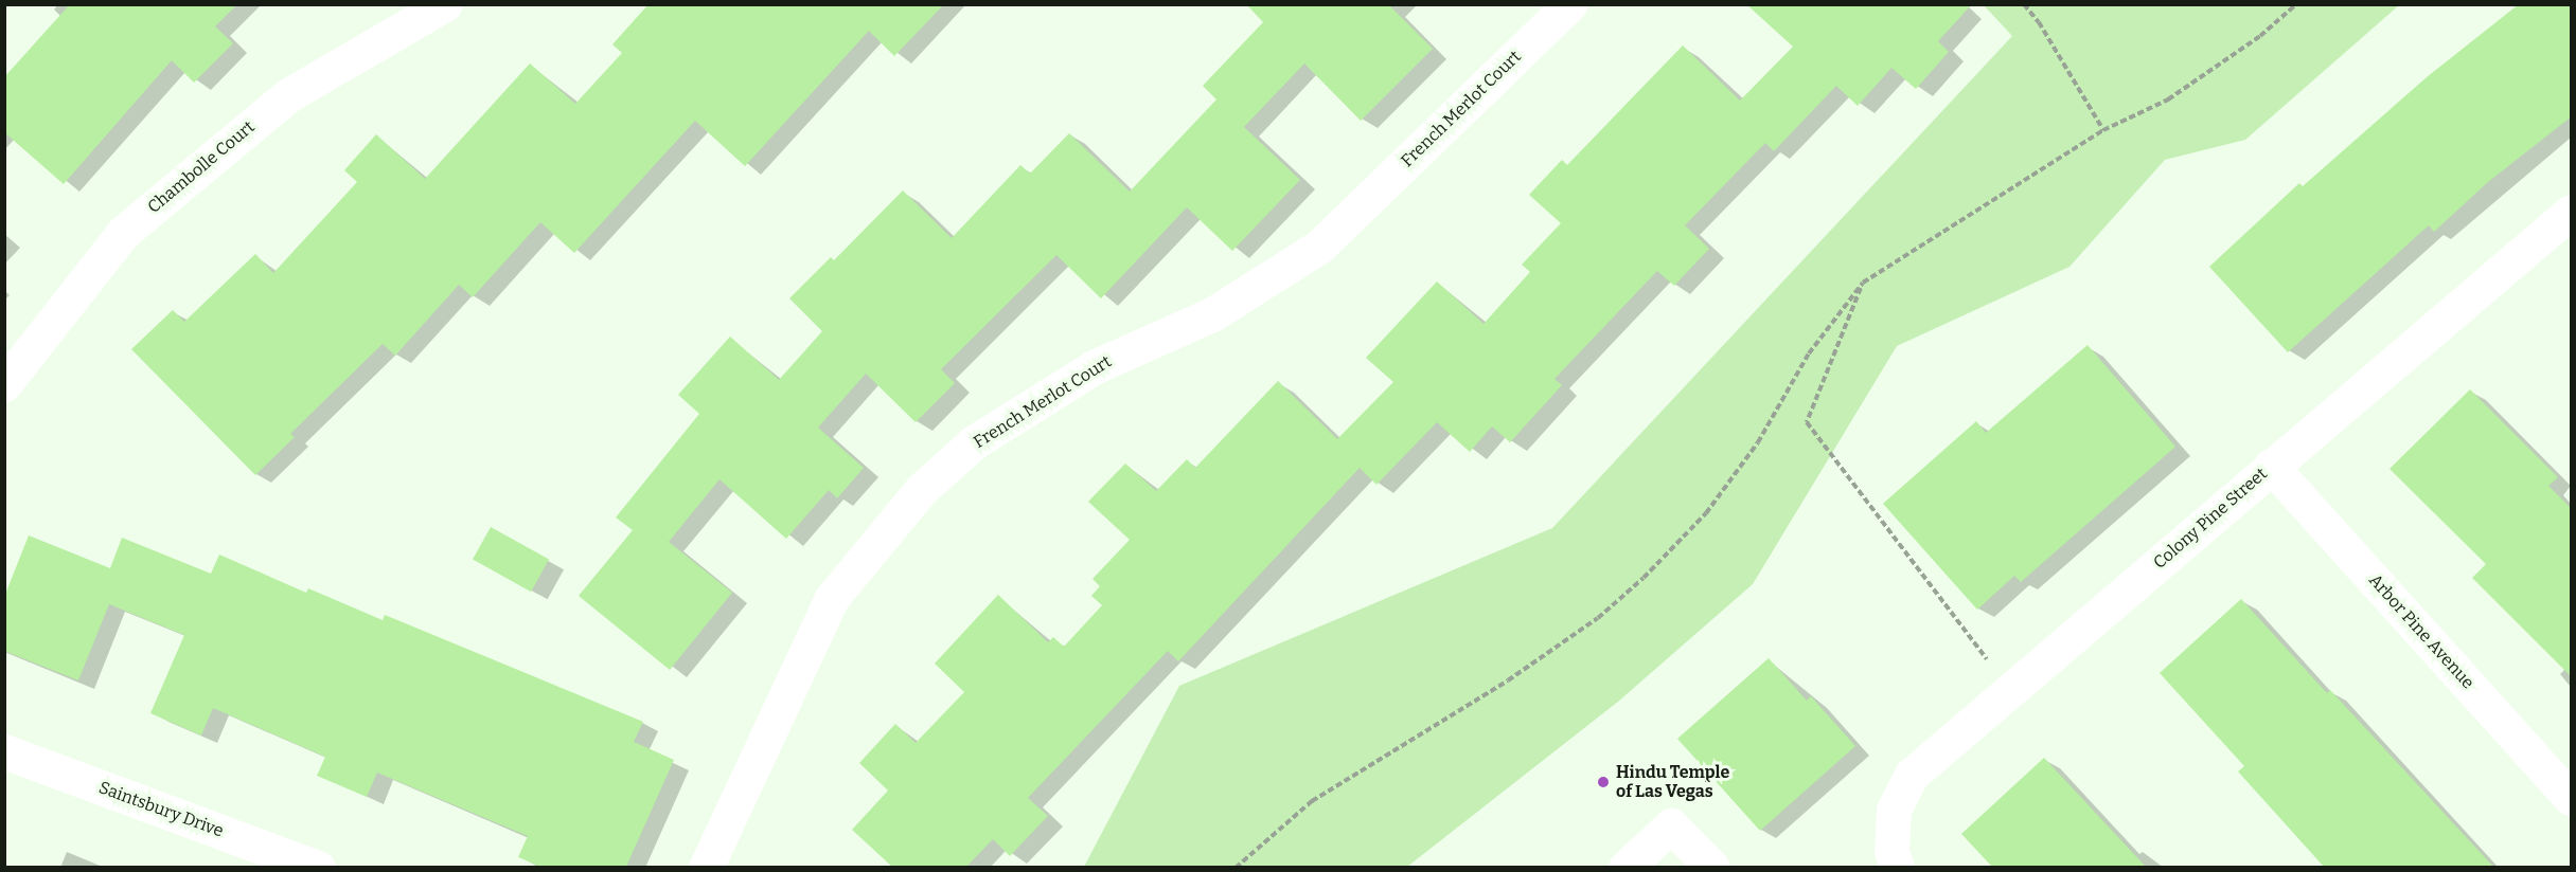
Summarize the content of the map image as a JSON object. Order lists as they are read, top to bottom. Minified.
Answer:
{"streets":{"street":["French Merlot Court","Chambolle Court","Colony Pine Street","Arbor Pine Avenue","Saintsbury Drive"]},"crossings":[["Colony Pine Street","Arbor Pine Avenue"]],"places":["Hindu Temple of Las Vegas"]}
